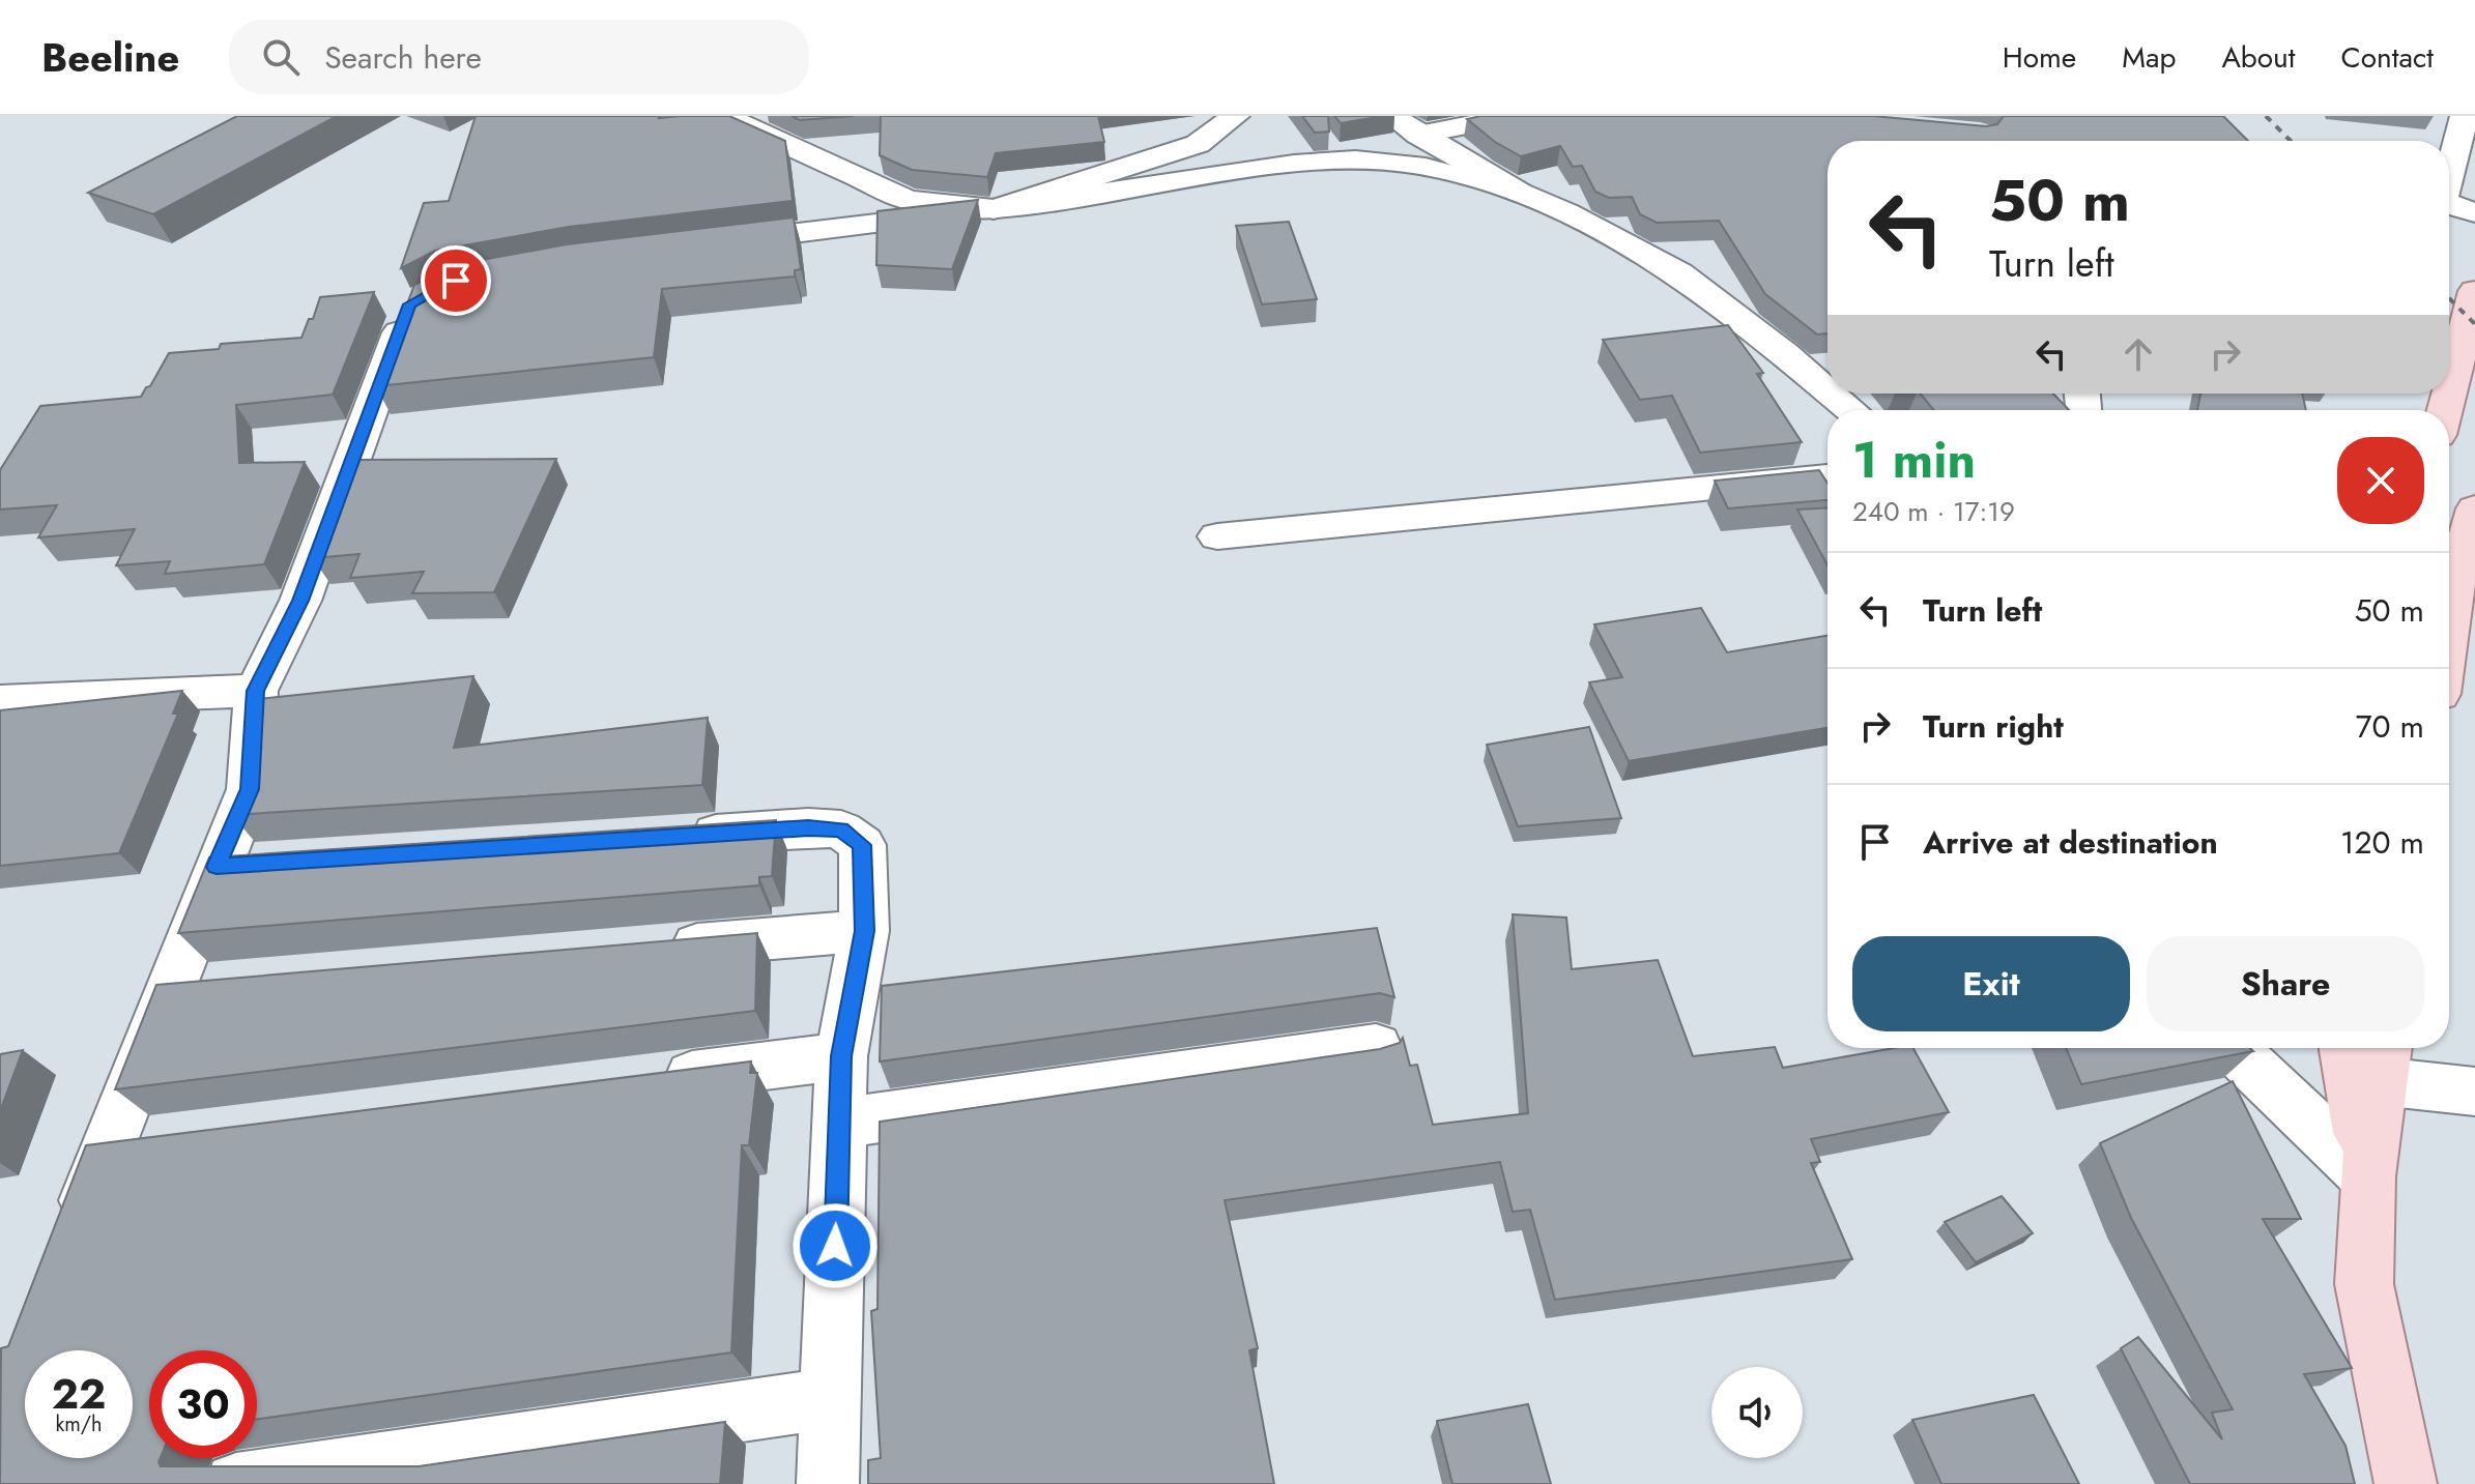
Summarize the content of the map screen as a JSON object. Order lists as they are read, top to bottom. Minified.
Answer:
{"page":{"header":"Beeline","search":"Search here","nav":["Home","Map","About","Contact"],"turn":["50 m","Turn left"],"heading":["1 min","240 m · 17:19"],"list":[{"name":"Turn left","value":"50 m"},{"name":"Turn right","value":"70 m"},{"name":"Arrive at destination","value":"120 m"}],"buttons":["Exit","Share"],"speed":"22 km/h","limit":"30"}}
